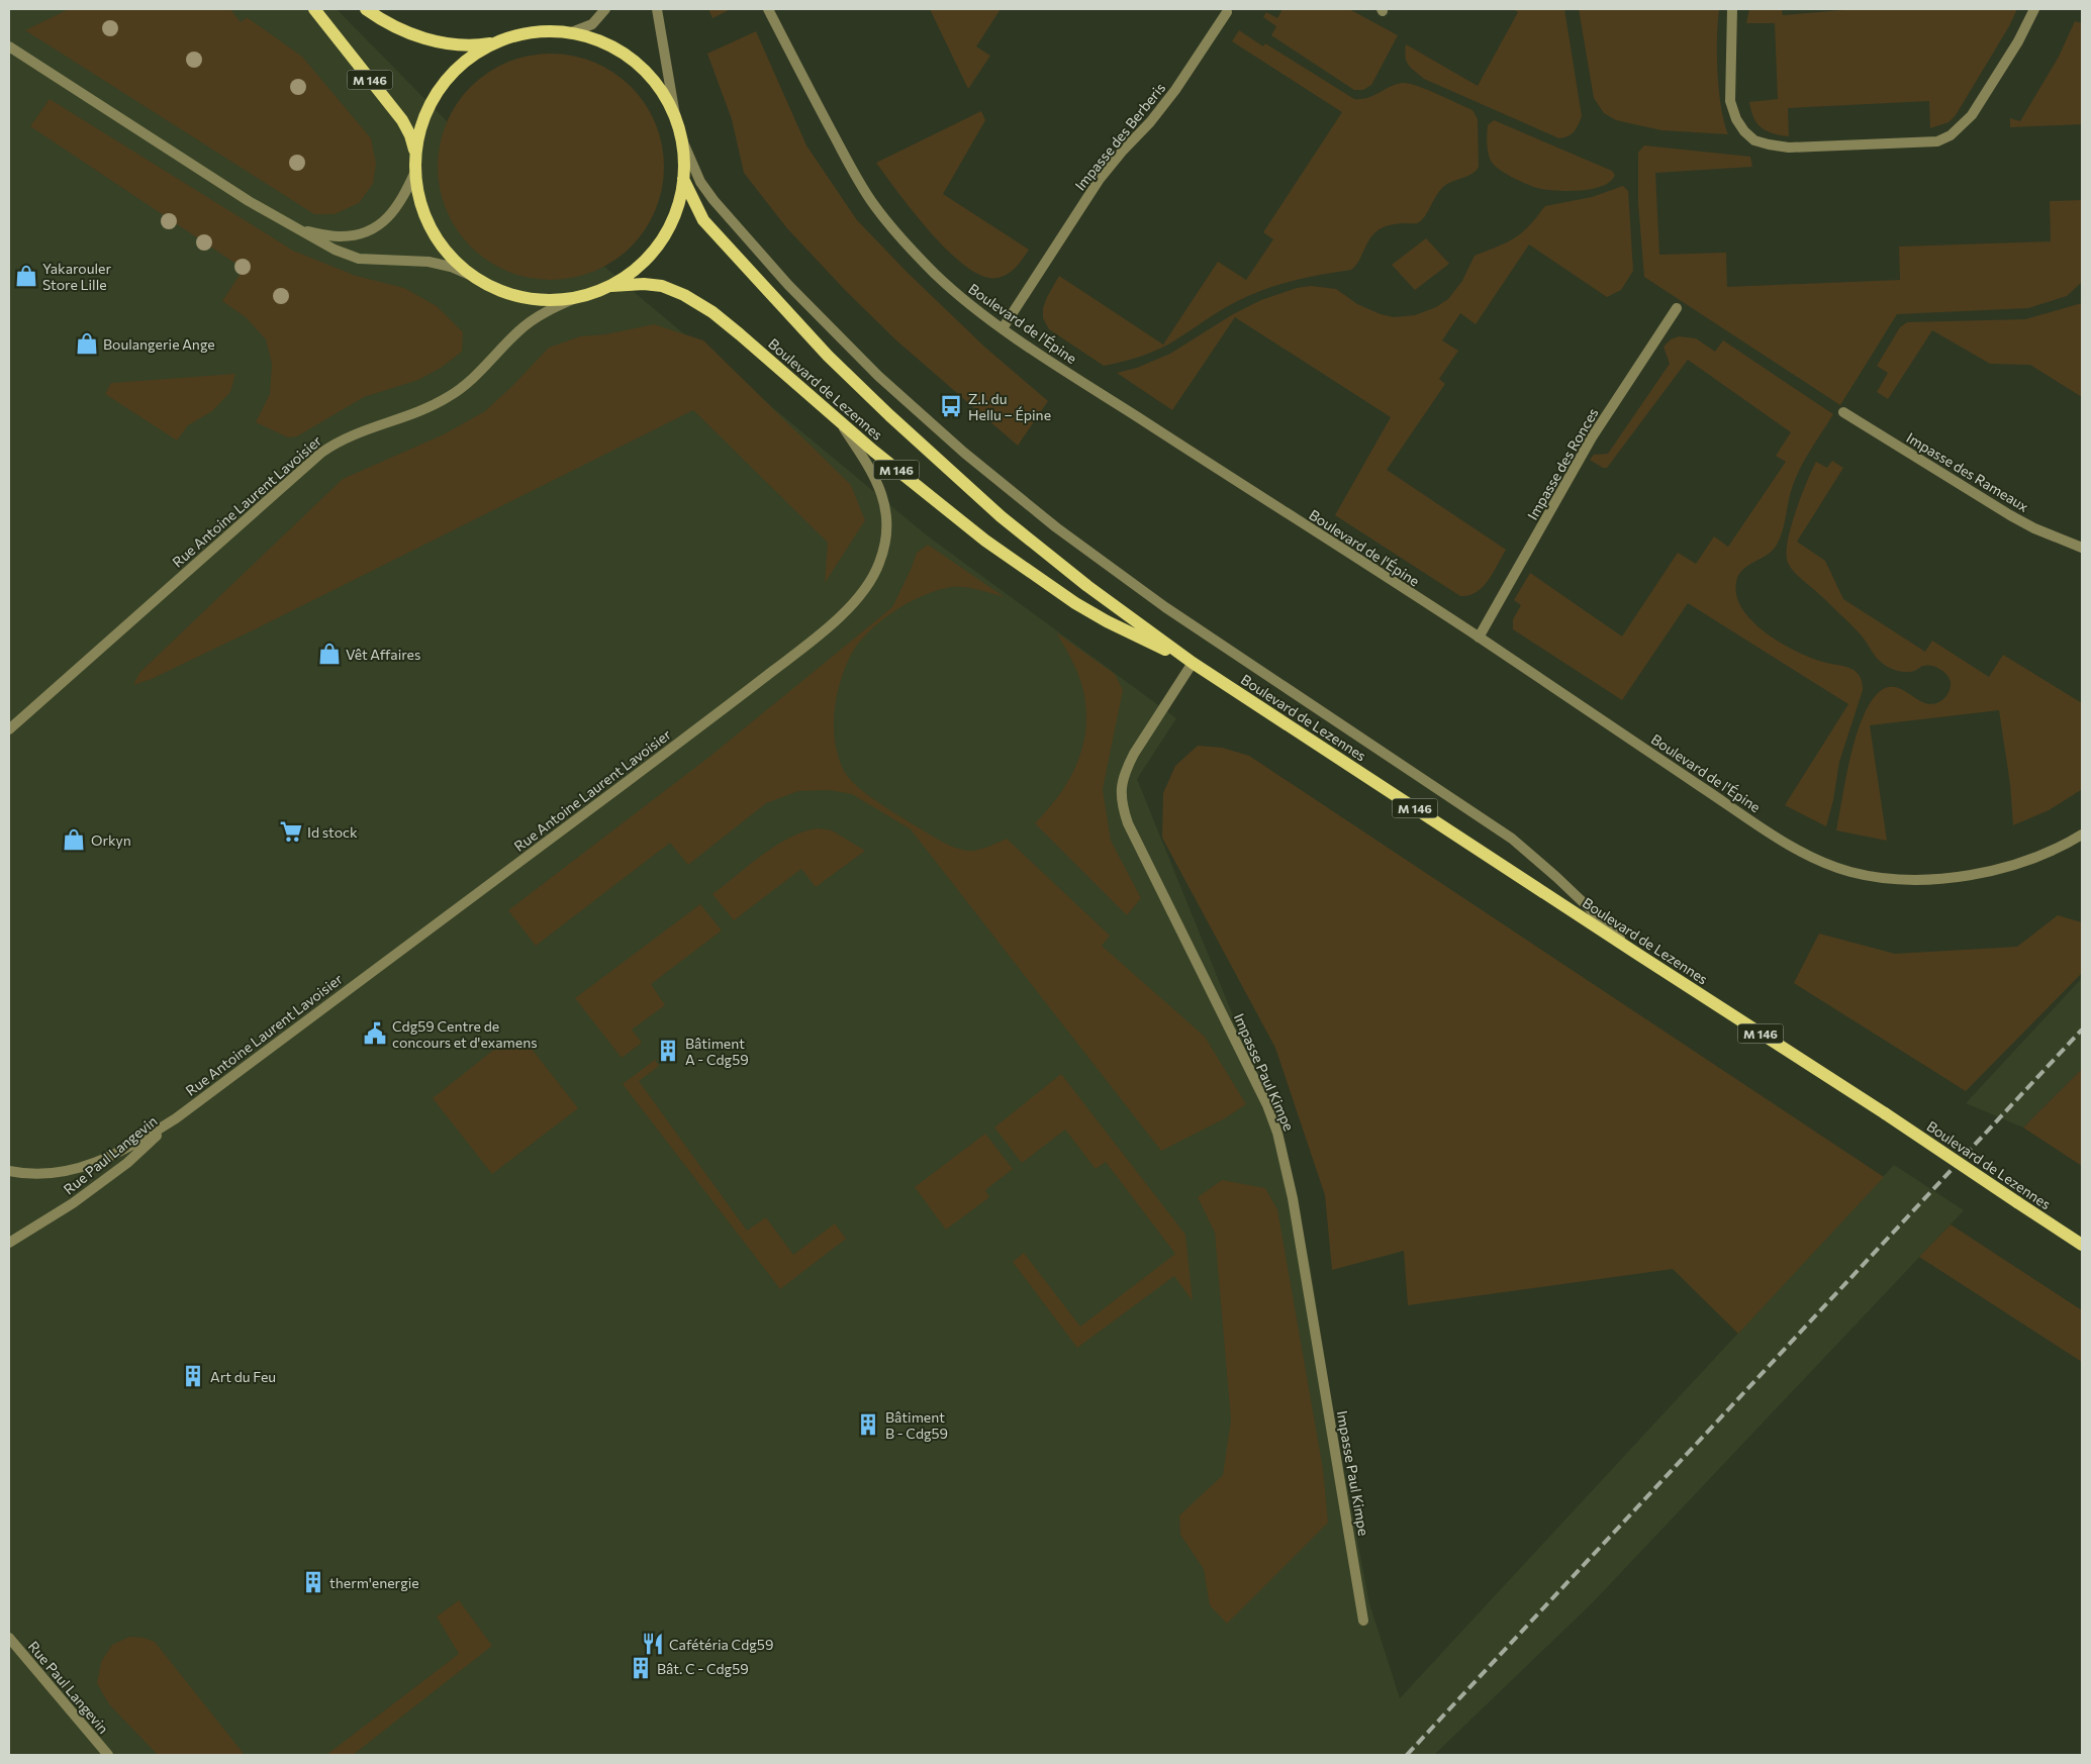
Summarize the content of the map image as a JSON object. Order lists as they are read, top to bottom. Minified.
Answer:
{"streets":{"main road":["M 146","Boulevard de Lezennes"],"street":["Impasse des Berberis","Boulevard de l'Épine","Impasse des Ronces","Impasse des Rameaux","Rue Antoine Laurent Lavoisier","Impasse Paul Kimpe","Rue Paul Langevin"]},"crossings":[["Impasse des Berberis","Boulevard de l'Épine"],["Boulevard de l'Épine","Impasse des Ronces"],["Boulevard de Lezennes","Rue Antoine Laurent Lavoisier"],["Boulevard de Lezennes","Impasse Paul Kimpe"],["Rue Antoine Laurent Lavoisier","Rue Paul Langevin"]],"places":{"shop":["Yakarouler Store Lille","Boulangerie Ange","Vêt Affaires","Orkyn"],"bus stop":["Z.I. du Hellu – Épine"],"supermarket":["Id stock"],"public building":["Cdg59 Centre de concours et d'examens"],"building":["Bâtiment A - Cdg59","Art du Feu","Bâtiment B - Cdg59","therm'energie","Bât. C - Cdg59"],"restaurant":["Cafétéria Cdg59"]}}
